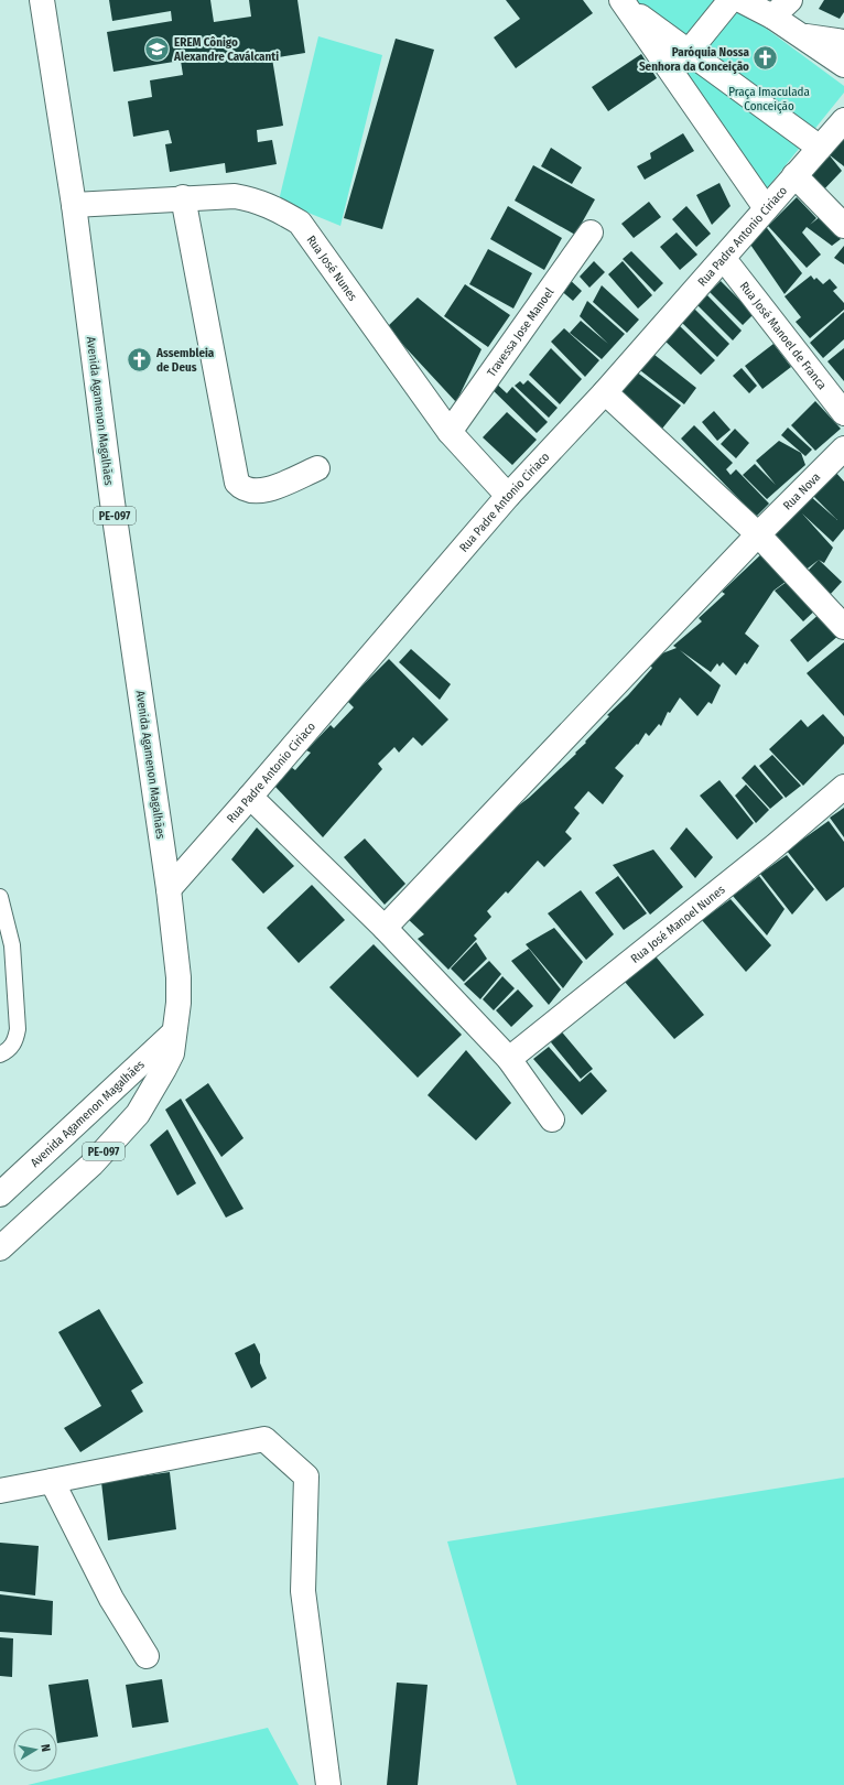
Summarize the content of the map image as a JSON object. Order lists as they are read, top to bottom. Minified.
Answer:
{"streets":{"street":["Rua Padre Antonio Ciriaco","Rua José Nunes","Travessa Jose Manoel","Rua José Manoel de Franca","Avenida Agamenon Magalhães","Rua Nova","PE-097","Rua José Manoel Nunes"]},"crossings":[["Rua Padre Antonio Ciriaco","Rua José Nunes"],["Rua Padre Antonio Ciriaco","Rua José Manoel de Franca"],["Rua Padre Antonio Ciriaco","Avenida Agamenon Magalhães"],["Rua José Nunes","Travessa Jose Manoel"],["Rua José Nunes","Avenida Agamenon Magalhães"]],"parks":["Praça Imaculada Conceição"],"places":{"school or university":["EREM Cônigo Alexandre Caválcanti"],"church":["Paróquia Nossa Senhora da Conceição","Assembleia de Deus"]},"north":"right"}
